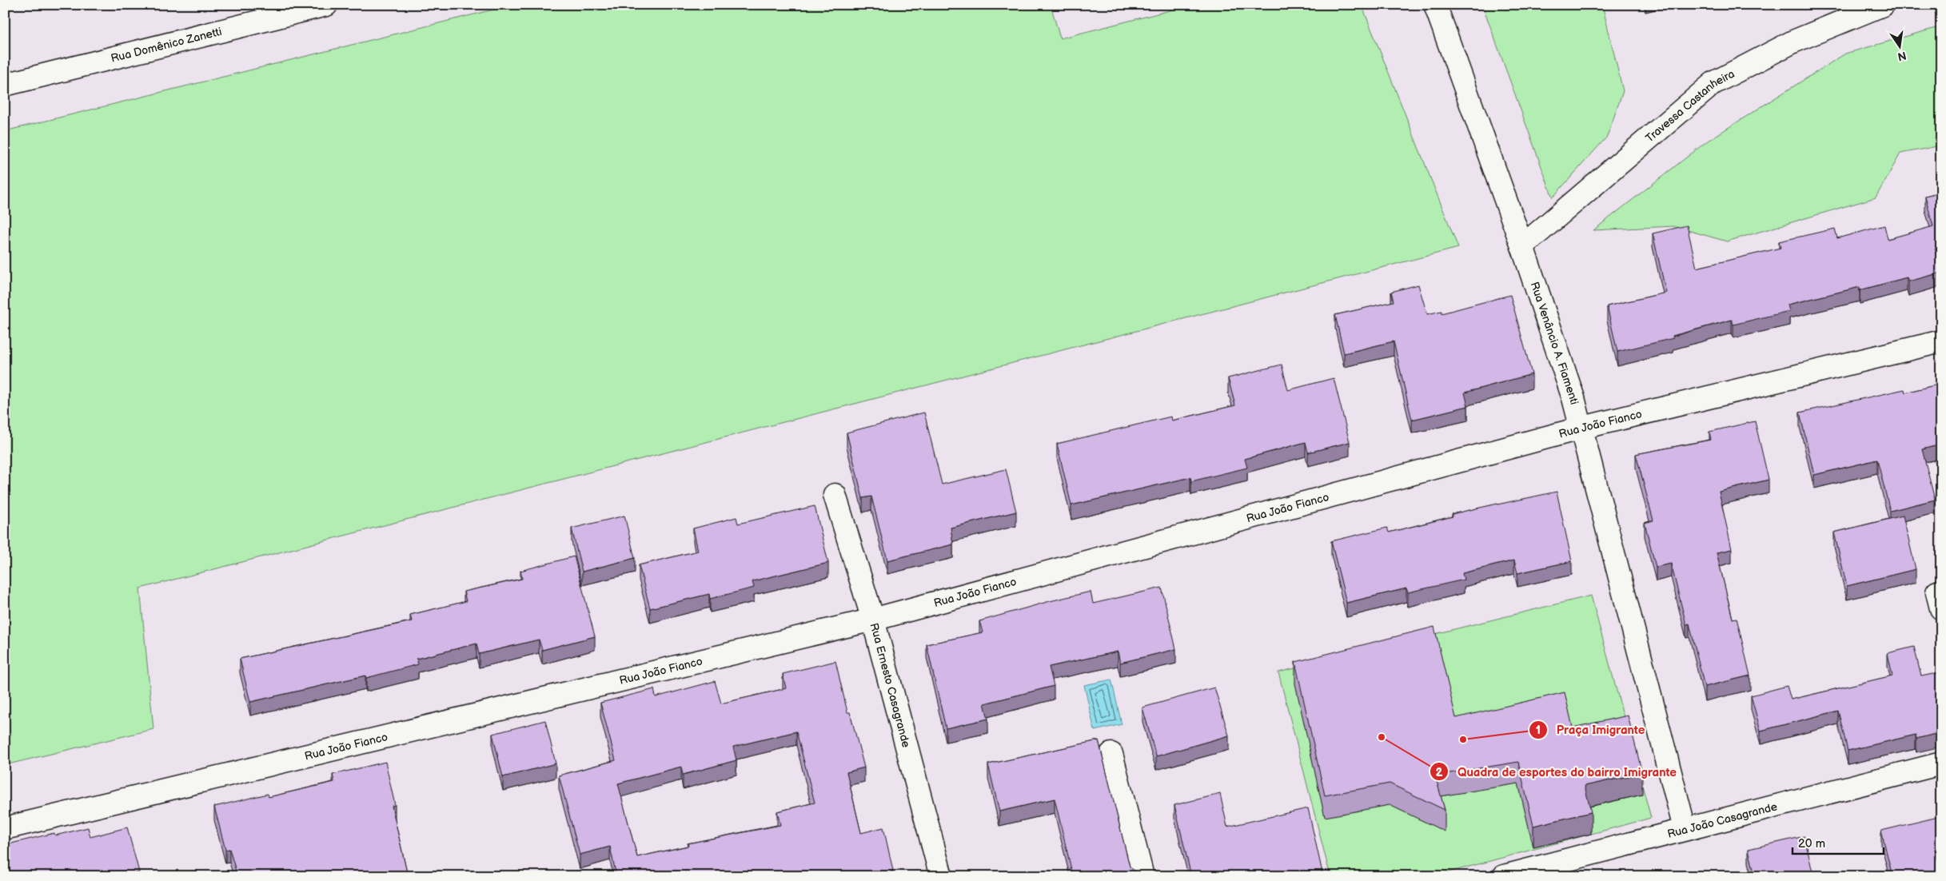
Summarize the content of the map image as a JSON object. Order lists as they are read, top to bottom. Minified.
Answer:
{"streets":{"street":["Rua Domênico Zanetti","Travessa Castanheira","Rua Venâncio A. Fiamenti","Rua João Fianco","Rua Ernesto Casagrande","Rua João Casagrande"]},"crossings":[["Travessa Castanheira","Rua Venâncio A. Fiamenti"],["Rua Venâncio A. Fiamenti","Rua João Fianco"],["Rua Venâncio A. Fiamenti","Rua João Casagrande"],["Rua João Fianco","Rua Ernesto Casagrande"]],"places":["Quadra de esportes do bairro Imigrante","Praça Imigrante"],"scale_bar":"20 m","north":"bottom"}
